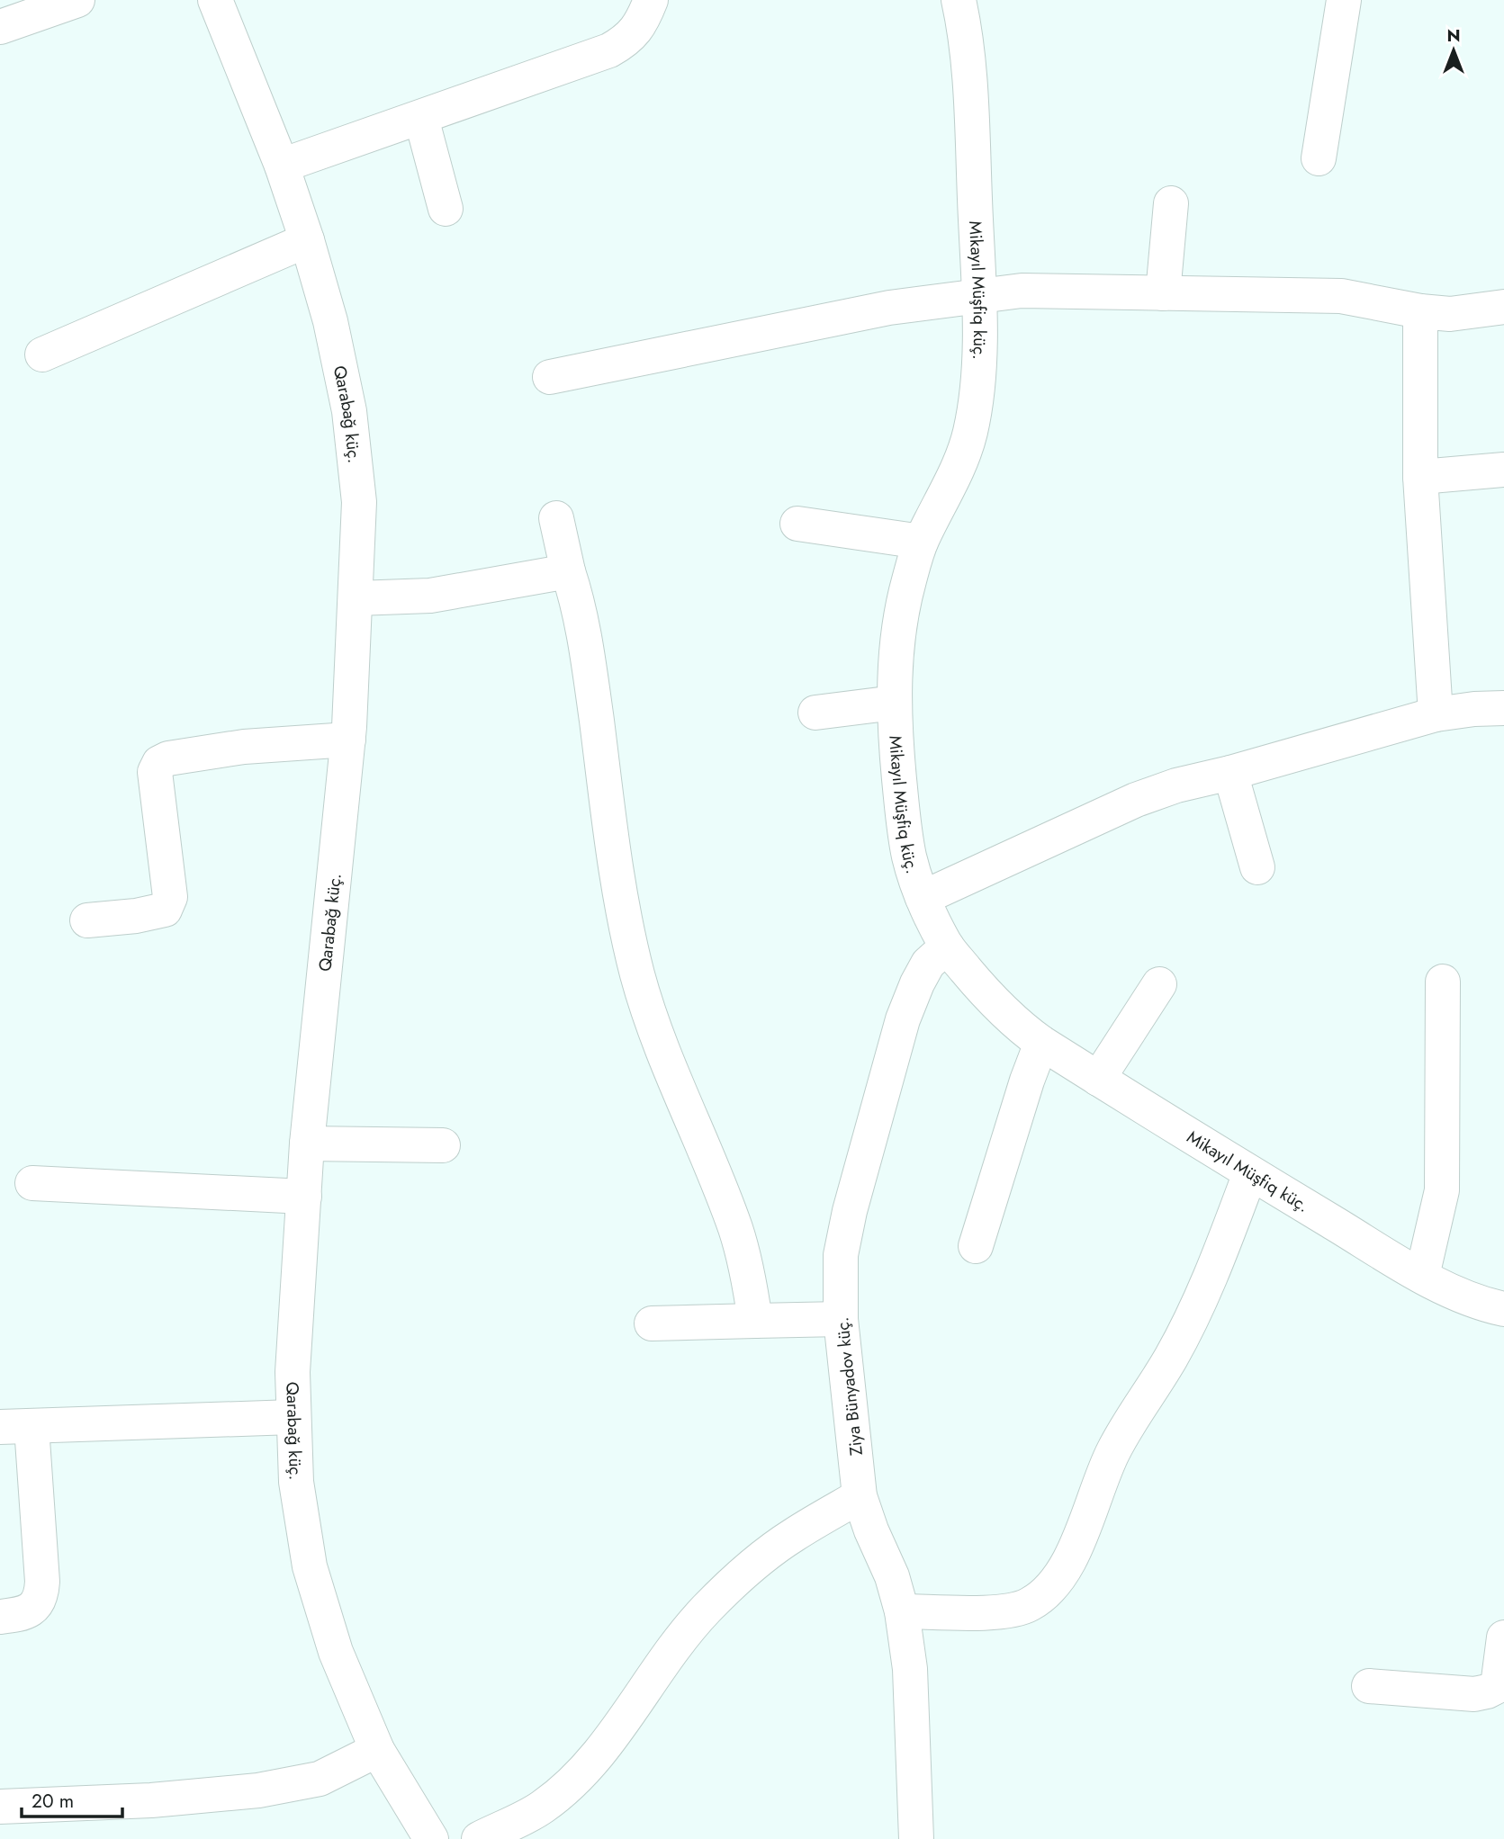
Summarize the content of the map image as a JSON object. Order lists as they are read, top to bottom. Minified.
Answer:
{"streets":{"street":["Mikayıl Müşfiq küç.","Qarabağ küç.","Ziya Bünyadov küç."]},"crossings":[["Mikayıl Müşfiq küç.","Ziya Bünyadov küç."]],"scale_bar":"20 m","north":"top"}
